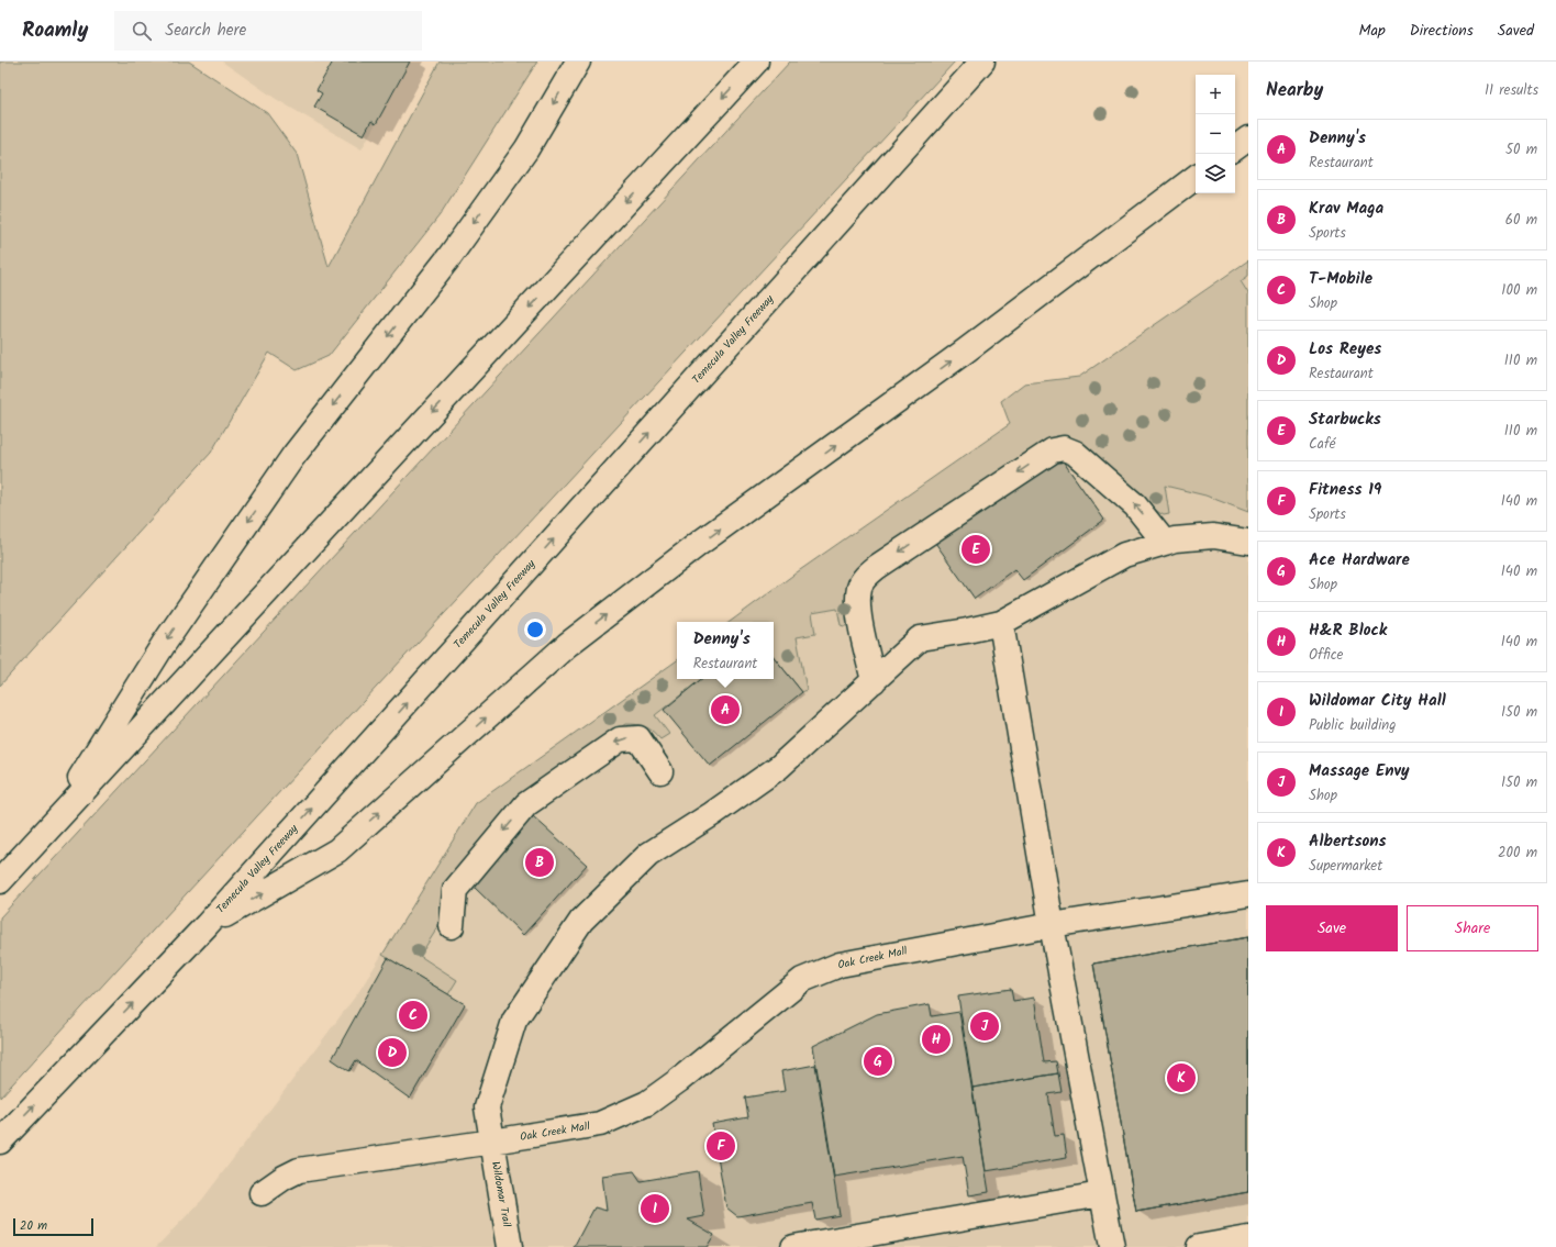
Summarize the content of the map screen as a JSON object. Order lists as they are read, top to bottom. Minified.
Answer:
{"streets":{"main road":["Temecula Valley Freeway","Oak Creek Mall","Wildomar Trail"]},"crossings":[["Oak Creek Mall","Wildomar Trail"]],"scale_bar":"20 m","page":{"header":"Roamly","search":"Search here","nav":["Map","Directions","Saved"],"heading":["Nearby","11 results"],"map_buttons":["+","−"],"list":[{"mark":"A","name":"Denny's","note":"Restaurant","value":"50 m"},{"mark":"B","name":"Krav Maga","note":"Sports","value":"60 m"},{"mark":"C","name":"T-Mobile","note":"Shop","value":"100 m"},{"mark":"D","name":"Los Reyes","note":"Restaurant","value":"110 m"},{"mark":"E","name":"Starbucks","note":"Café","value":"110 m"},{"mark":"F","name":"Fitness 19","note":"Sports","value":"140 m"},{"mark":"G","name":"Ace Hardware","note":"Shop","value":"140 m"},{"mark":"H","name":"H&R Block","note":"Office","value":"140 m"},{"mark":"I","name":"Wildomar City Hall","note":"Public building","value":"150 m"},{"mark":"J","name":"Massage Envy","note":"Shop","value":"150 m"},{"mark":"K","name":"Albertsons","note":"Supermarket","value":"200 m"}],"pins":["E","A","B","C","J","H","D","G","K","F","I"],"popup":["Denny's","Restaurant"],"buttons":["Save","Share"],"scale":"20 m"}}
